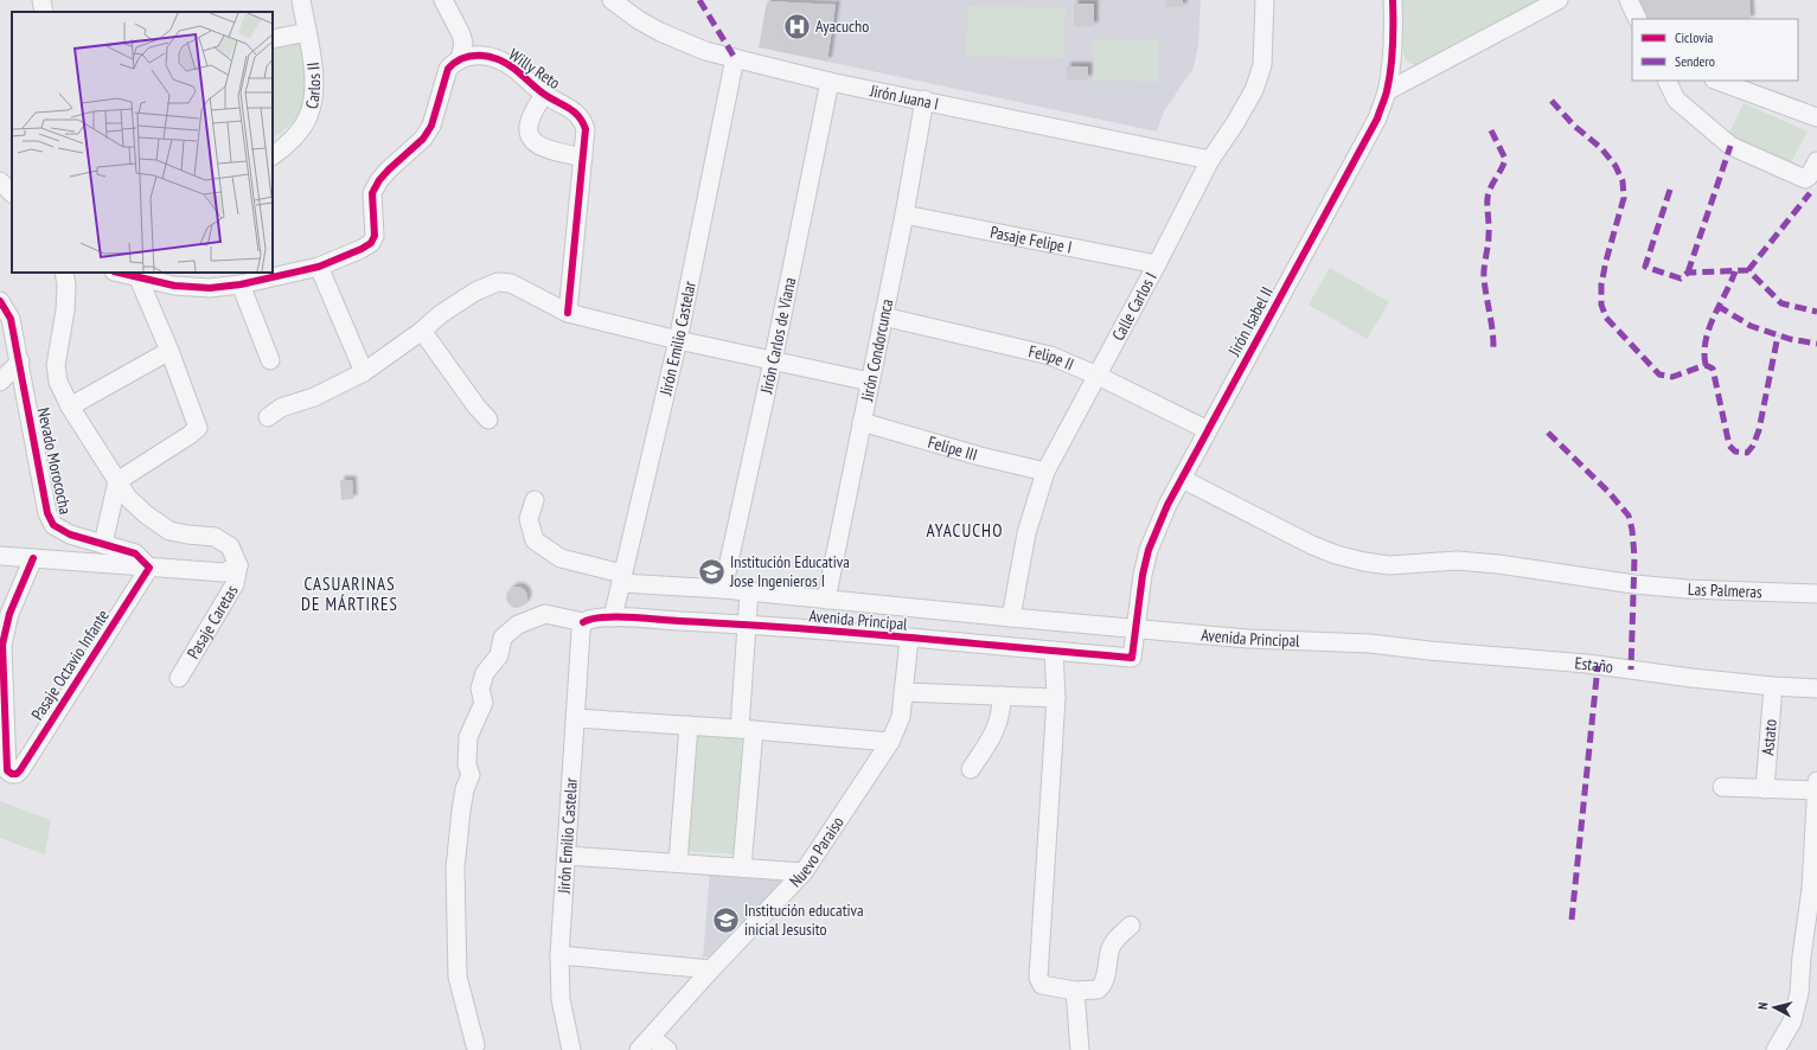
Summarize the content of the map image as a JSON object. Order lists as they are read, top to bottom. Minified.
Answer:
{"streets":{"street":["Willy Reto","Carlos II","Jirón Juana I","Pasaje Felipe I","Calle Carlos I","Jirón Isabel II","Jirón Carlos de Viana","Jirón Emilio Castelar","Jirón Condorcunca","Felipe II","Felipe III","Nevado Morococha","Las Palmeras","Avenida Principal","Pasaje Caretas","Pasaje Octavio Infante","Estaño","Astato","Nuevo Paraiso"]},"crossings":[["Jirón Juana I","Calle Carlos I"],["Jirón Juana I","Jirón Carlos de Viana"],["Jirón Juana I","Jirón Emilio Castelar"],["Jirón Juana I","Jirón Condorcunca"],["Pasaje Felipe I","Calle Carlos I"],["Pasaje Felipe I","Jirón Condorcunca"],["Calle Carlos I","Felipe II"],["Calle Carlos I","Felipe III"],["Calle Carlos I","Avenida Principal"],["Jirón Isabel II","Felipe II"],["Jirón Isabel II","Las Palmeras"],["Jirón Isabel II","Avenida Principal"],["Jirón Carlos de Viana","Avenida Principal"],["Jirón Emilio Castelar","Avenida Principal"],["Jirón Condorcunca","Felipe II"],["Jirón Condorcunca","Felipe III"],["Jirón Condorcunca","Avenida Principal"],["Nevado Morococha","Pasaje Octavio Infante"],["Avenida Principal","Estaño"],["Avenida Principal","Nuevo Paraiso"],["Estaño","Astato"]],"districts":["AYACUCHO","CASUARINAS DE MÁRTIRES"],"places":{"hospital":["Ayacucho"],"school or university":["Institución Educativa Jose Ingenieros I","Institución educativa inicial Jesusito"]},"legend":["Ciclovía","Sendero"],"north":"left"}
